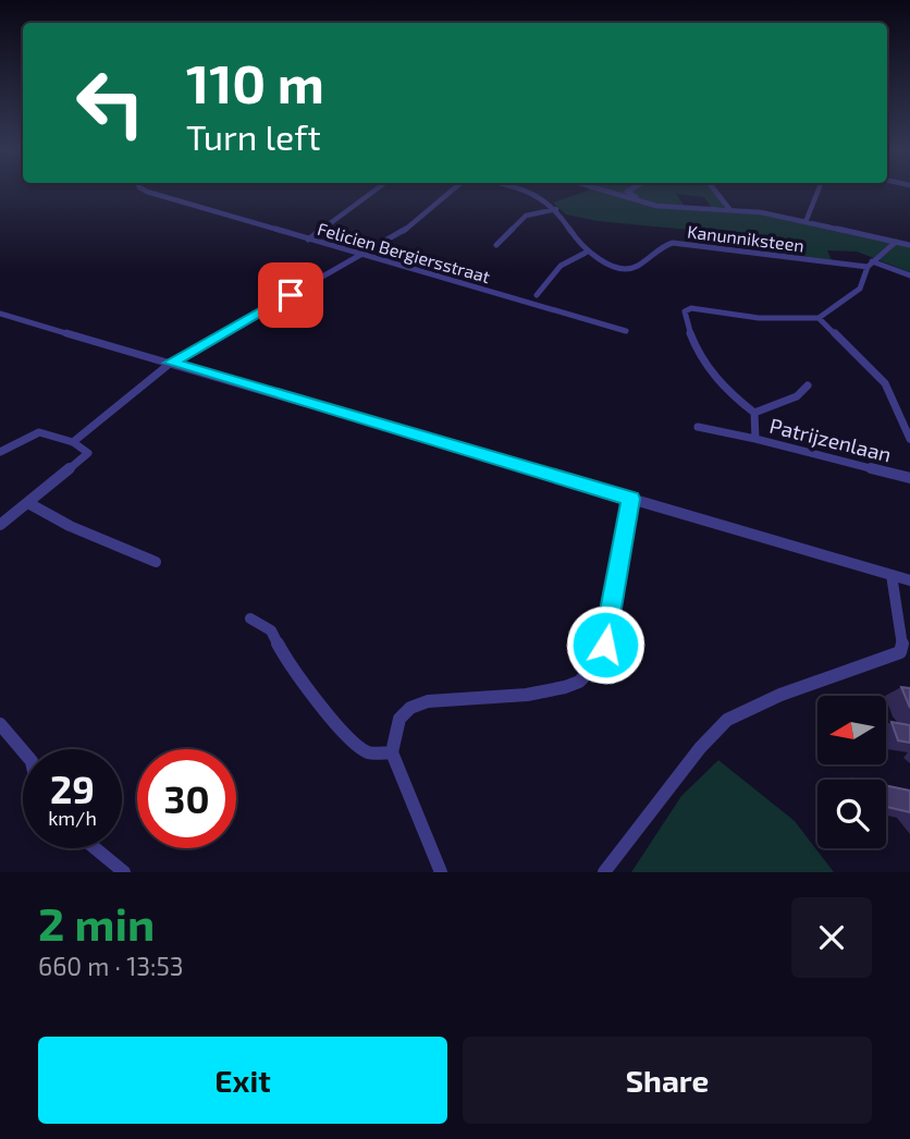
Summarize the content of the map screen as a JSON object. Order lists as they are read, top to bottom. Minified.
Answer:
{"streets":{"street":["Kanunniksteen","Felicien Bergiersstraat","Patrijzenlaan"]},"north":"left","page":{"turn":["110 m","Turn left"],"speed":"29 km/h","limit":"30","heading":["2 min","660 m · 13:53"],"buttons":["Exit","Share"]}}
